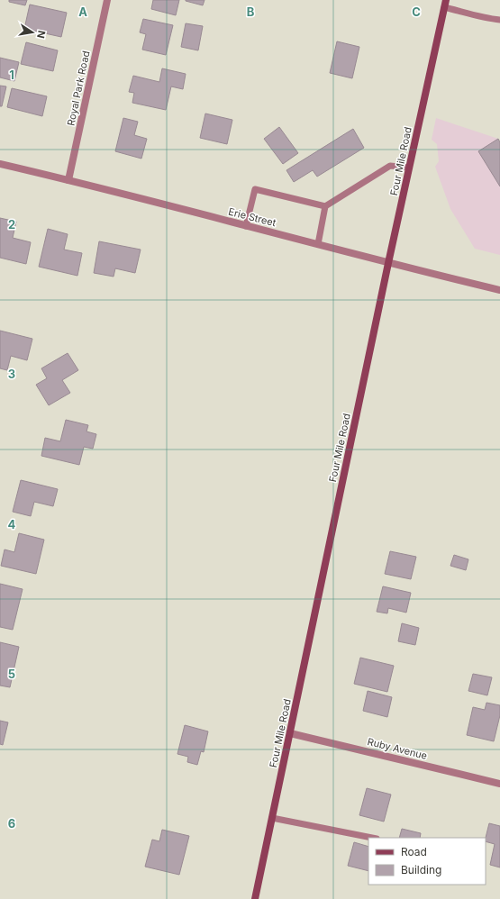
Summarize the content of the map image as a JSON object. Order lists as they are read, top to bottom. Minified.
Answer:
{"streets":{"main road":["Four Mile Road"],"street":["Royal Park Road","Erie Street","Ruby Avenue"]},"crossings":[["Royal Park Road","Erie Street"],["Four Mile Road","Erie Street"],["Four Mile Road","Ruby Avenue"]],"legend":["Road","Building"],"north":"right","grid":{"columns":["A","B","C"],"rows":["1","2","3","4","5","6"]}}
